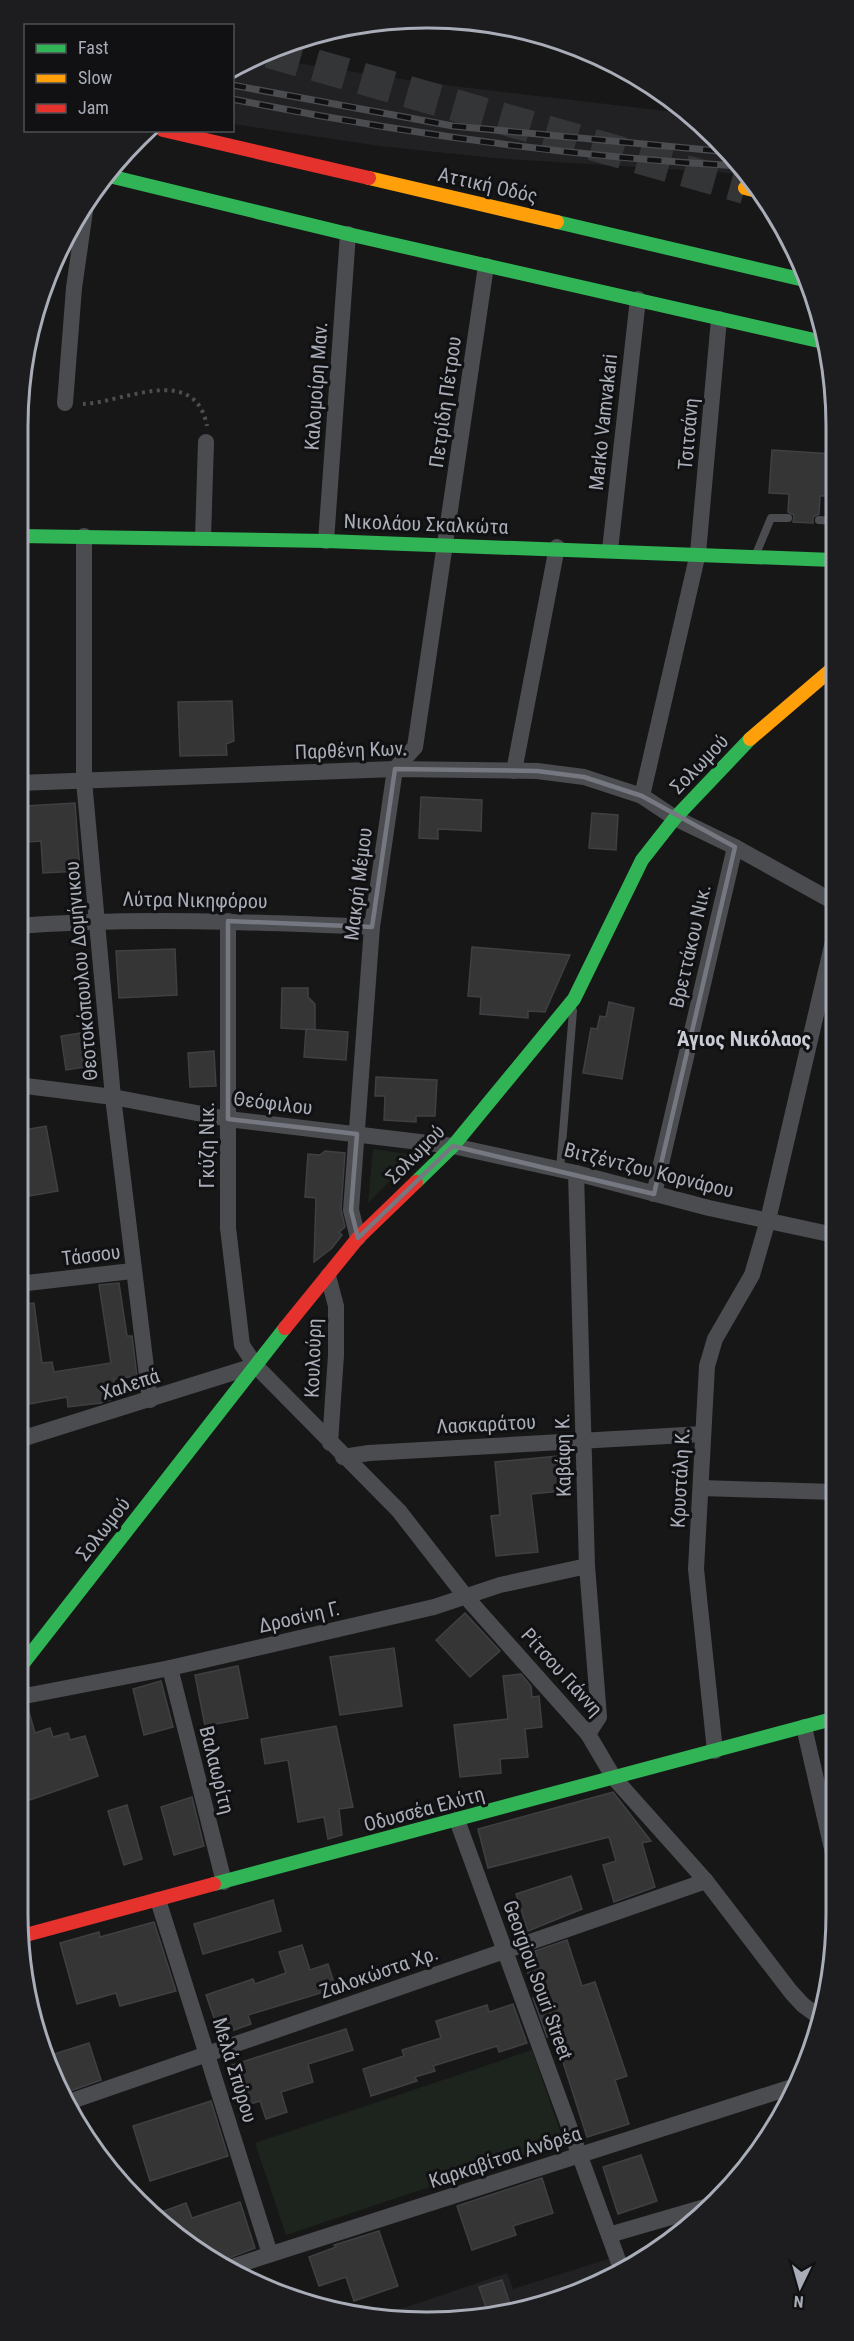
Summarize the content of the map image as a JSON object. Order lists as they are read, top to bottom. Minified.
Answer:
{"streets":{"main road":["Αττική Οδός","Νικολάου Σκαλκώτα","Σολωμού","Οδυσσέα Ελύτη"],"street":["Καλομοίρη Μαν.","Πετρίδη Πέτρου","Marko Vamvakari","Τσιτσάνη","Παρθένη Κων.","Μακρή Μέμου","Λύτρα Νικηφόρου","Βρεττάκου Νικ.","Θεοτοκόπουλου Δομήνικου","Θεόφιλου","Γκύζη Νικ.","Βιτζέντζου Κορνάρου","Τάσσου","Κουλούρη","Χαλεπά","Λασκαράτου","Καβάφη Κ.","Κρυστάλη Κ.","Δροσίνη Γ.","Ρίτσου Γιάννη","Βαλαωρίτη","Ζαλοκώστα Χρ.","Georgiou Souri Street","Μελά Σπύρου","Καρκαβίτσα Ανδρέα"]},"crossings":[["Καλομοίρη Μαν.","Νικολάου Σκαλκώτα"],["Πετρίδη Πέτρου","Νικολάου Σκαλκώτα"],["Marko Vamvakari","Νικολάου Σκαλκώτα"],["Τσιτσάνη","Νικολάου Σκαλκώτα"],["Τσιτσάνη","Παρθένη Κων."],["Νικολάου Σκαλκώτα","Θεοτοκόπουλου Δομήνικου"],["Παρθένη Κων.","Σολωμού"],["Παρθένη Κων.","Μακρή Μέμου"],["Παρθένη Κων.","Βρεττάκου Νικ."],["Παρθένη Κων.","Θεοτοκόπουλου Δομήνικου"],["Σολωμού","Μακρή Μέμου"],["Σολωμού","Θεόφιλου"],["Σολωμού","Γκύζη Νικ."],["Σολωμού","Βιτζέντζου Κορνάρου"],["Σολωμού","Κουλούρη"],["Σολωμού","Χαλεπά"],["Σολωμού","Ρίτσου Γιάννη"],["Μακρή Μέμου","Λύτρα Νικηφόρου"],["Μακρή Μέμου","Θεόφιλου"],["Λύτρα Νικηφόρου","Θεοτοκόπουλου Δομήνικου"],["Λύτρα Νικηφόρου","Γκύζη Νικ."],["Βρεττάκου Νικ.","Βιτζέντζου Κορνάρου"],["Θεοτοκόπουλου Δομήνικου","Θεόφιλου"],["Θεοτοκόπουλου Δομήνικου","Τάσσου"],["Θεοτοκόπουλου Δομήνικου","Χαλεπά"],["Θεόφιλου","Γκύζη Νικ."],["Θεόφιλου","Βιτζέντζου Κορνάρου"],["Γκύζη Νικ.","Χαλεπά"],["Γκύζη Νικ.","Ρίτσου Γιάννη"],["Βιτζέντζου Κορνάρου","Καβάφη Κ."],["Βιτζέντζου Κορνάρου","Κρυστάλη Κ."],["Κουλούρη","Ρίτσου Γιάννη"],["Χαλεπά","Ρίτσου Γιάννη"],["Λασκαράτου","Καβάφη Κ."],["Λασκαράτου","Κρυστάλη Κ."],["Λασκαράτου","Ρίτσου Γιάννη"],["Καβάφη Κ.","Δροσίνη Γ."],["Καβάφη Κ.","Ρίτσου Γιάννη"],["Κρυστάλη Κ.","Οδυσσέα Ελύτη"],["Δροσίνη Γ.","Ρίτσου Γιάννη"],["Δροσίνη Γ.","Βαλαωρίτη"],["Ρίτσου Γιάννη","Οδυσσέα Ελύτη"],["Ρίτσου Γιάννη","Ζαλοκώστα Χρ."],["Βαλαωρίτη","Οδυσσέα Ελύτη"],["Οδυσσέα Ελύτη","Georgiou Souri Street"],["Οδυσσέα Ελύτη","Μελά Σπύρου"],["Ζαλοκώστα Χρ.","Georgiou Souri Street"],["Ζαλοκώστα Χρ.","Μελά Σπύρου"],["Georgiou Souri Street","Καρκαβίτσα Ανδρέα"],["Μελά Σπύρου","Καρκαβίτσα Ανδρέα"]],"districts":["Άγιος Νικόλαος"],"legend":["Fast","Slow","Jam"],"north":"bottom"}
